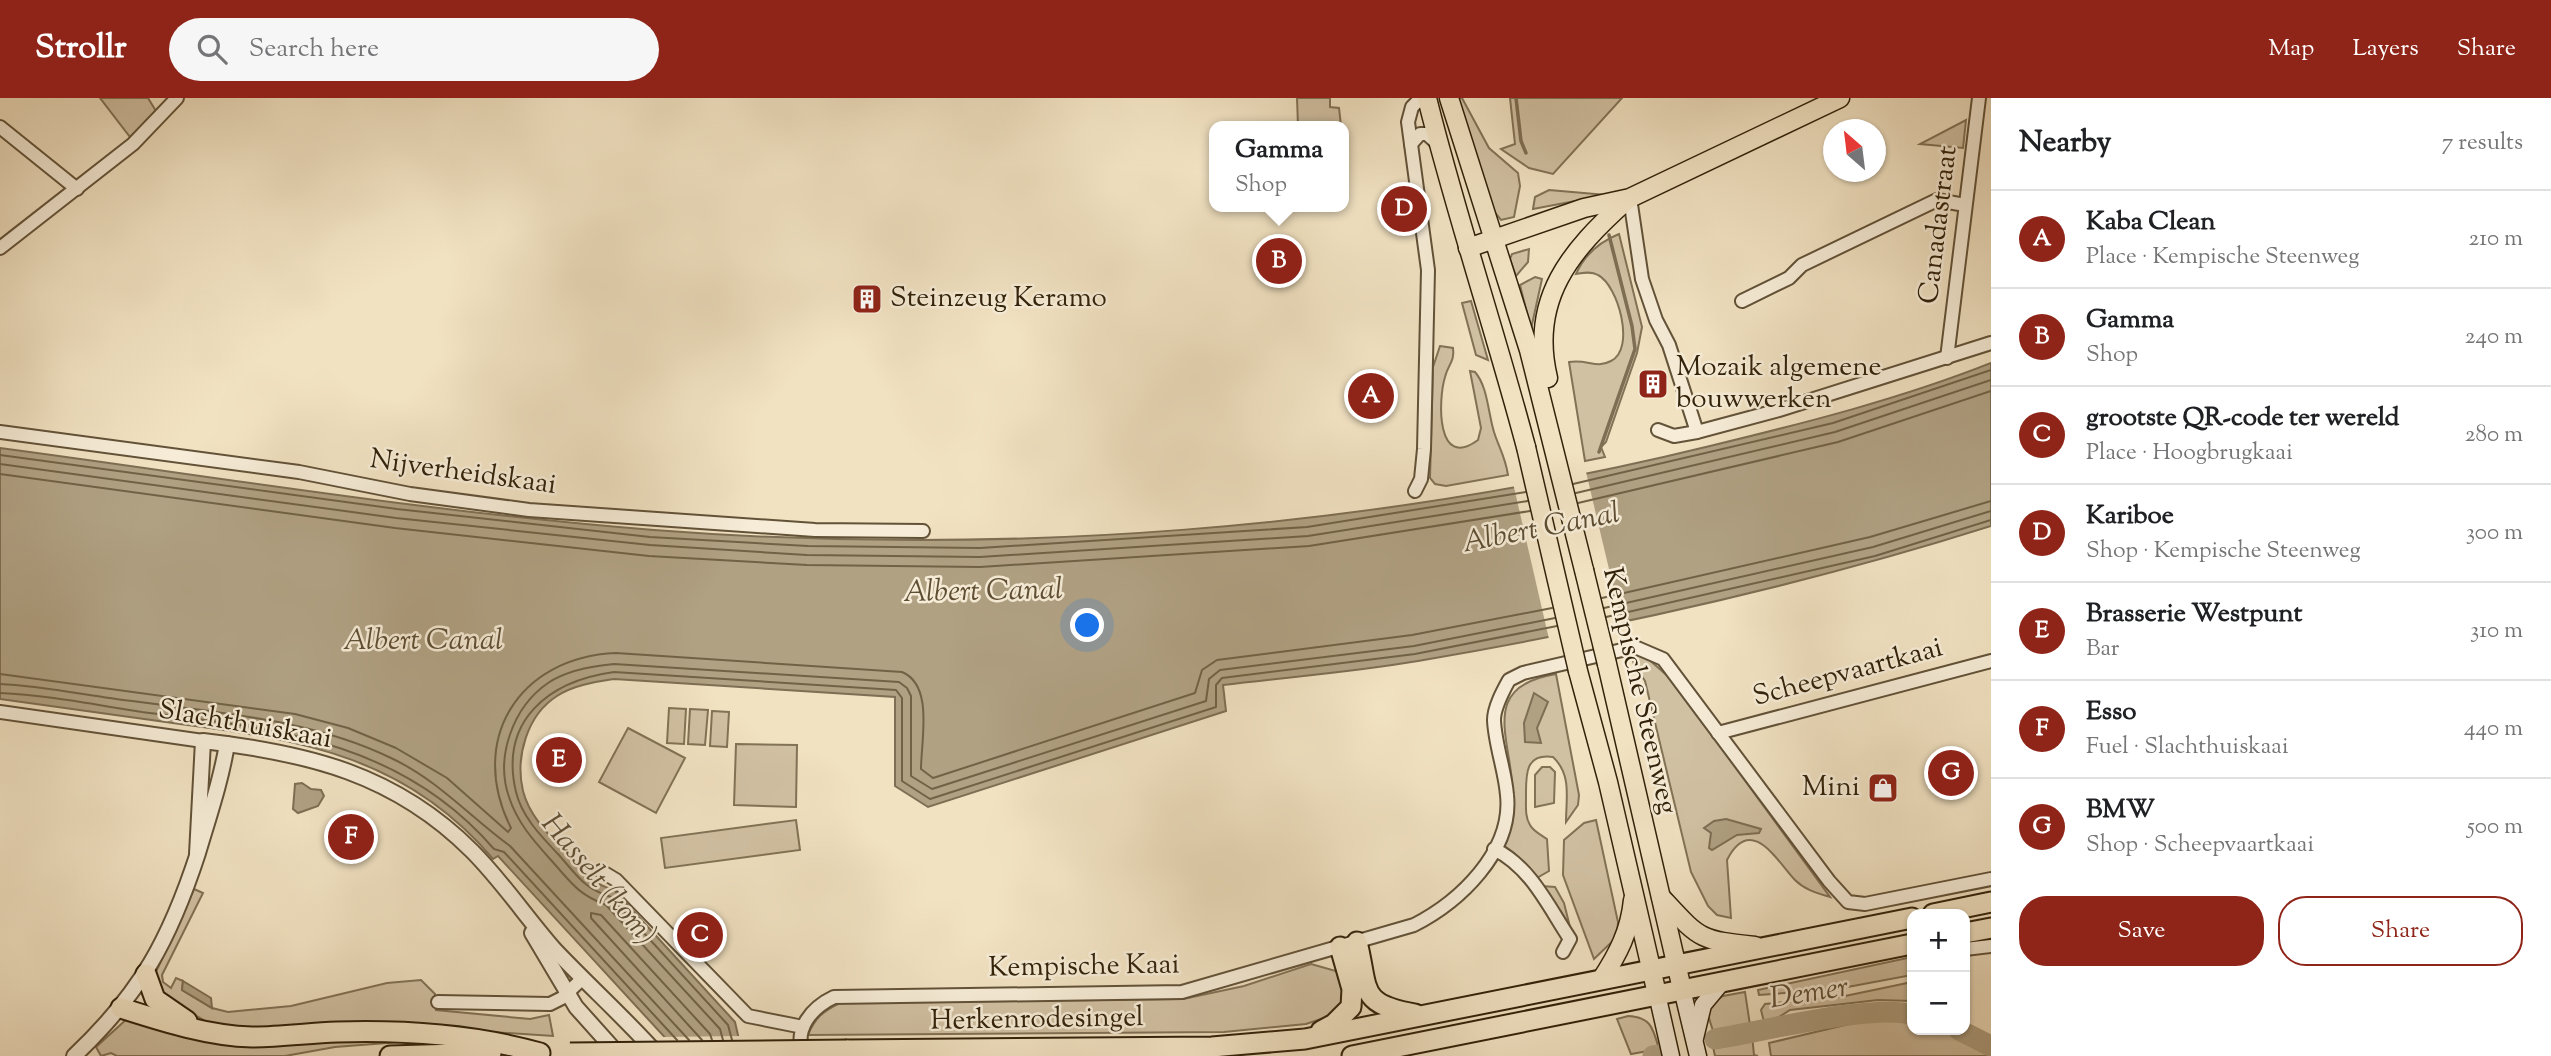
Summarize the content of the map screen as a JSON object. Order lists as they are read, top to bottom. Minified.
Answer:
{"streets":{"highway":["Herkenrodesingel"],"main road":["Kempische Steenweg"],"street":["Canadastraat","Nijverheidskaai","Scheepvaartkaai","Slachthuiskaai","Kempische Kaai"]},"crossings":[["Scheepvaartkaai","Kempische Kaai"],["Kempische Steenweg","Herkenrodesingel"]],"water":["Albert Canal","Hasselt (kom)","Demer"],"places":{"building":["Steinzeug Keramo","Mozaik algemene bouwwerken"],"shop":["Mini"]},"north":"top left","page":{"header":"Strollr","search":"Search here","nav":["Map","Layers","Share"],"heading":["Nearby","7 results"],"popup":["Gamma","Shop"],"pins":["D","B","A","E","G","F","C"],"list":[{"mark":"A","name":"Kaba Clean","note":"Place · Kempische Steenweg","value":"210 m"},{"mark":"B","name":"Gamma","note":"Shop","value":"240 m"},{"mark":"C","name":"grootste QR-code ter wereld","note":"Place · Hoogbrugkaai","value":"280 m"},{"mark":"D","name":"Kariboe","note":"Shop · Kempische Steenweg","value":"300 m"},{"mark":"E","name":"Brasserie Westpunt","note":"Bar","value":"310 m"},{"mark":"F","name":"Esso","note":"Fuel · Slachthuiskaai","value":"440 m"},{"mark":"G","name":"BMW","note":"Shop · Scheepvaartkaai","value":"500 m"}],"buttons":["Save","Share"],"map_buttons":["+","−"]}}
